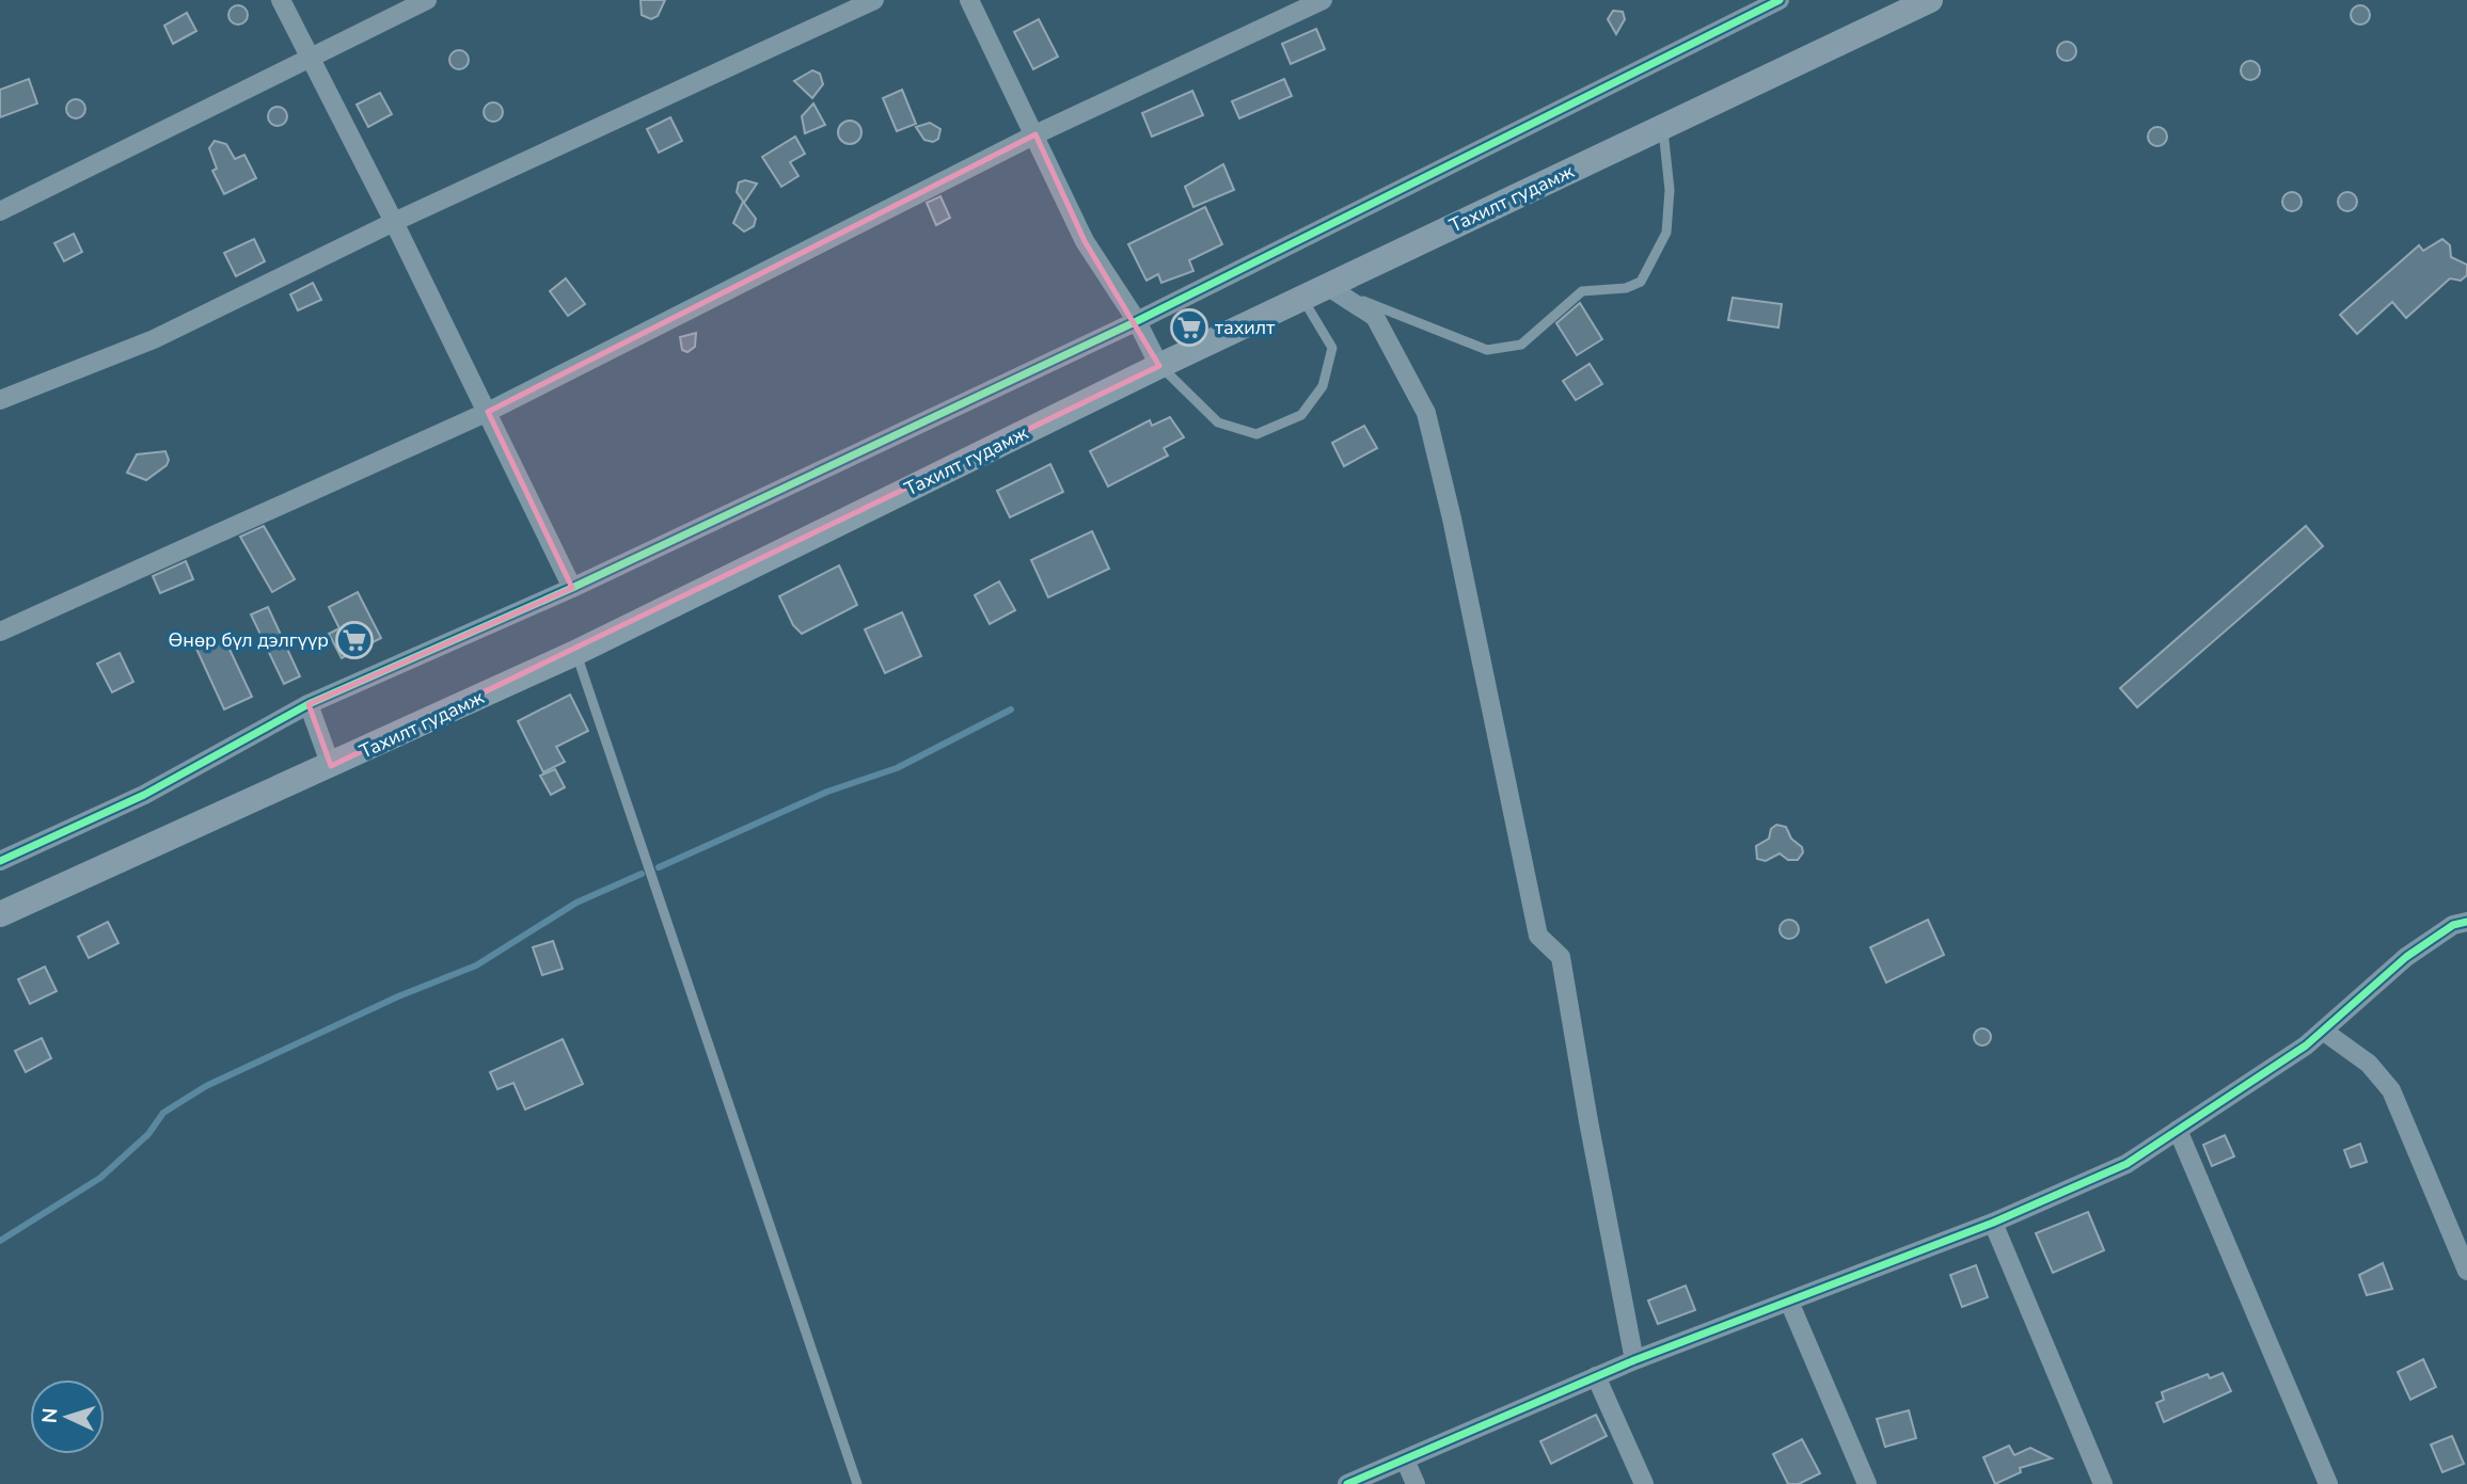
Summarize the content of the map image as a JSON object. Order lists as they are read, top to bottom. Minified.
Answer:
{"streets":{"main road":["Тахилт гудамж"]},"places":{"supermarket":["тахилт","Өнөр бүл дэлгүүр"]},"north":"left"}
